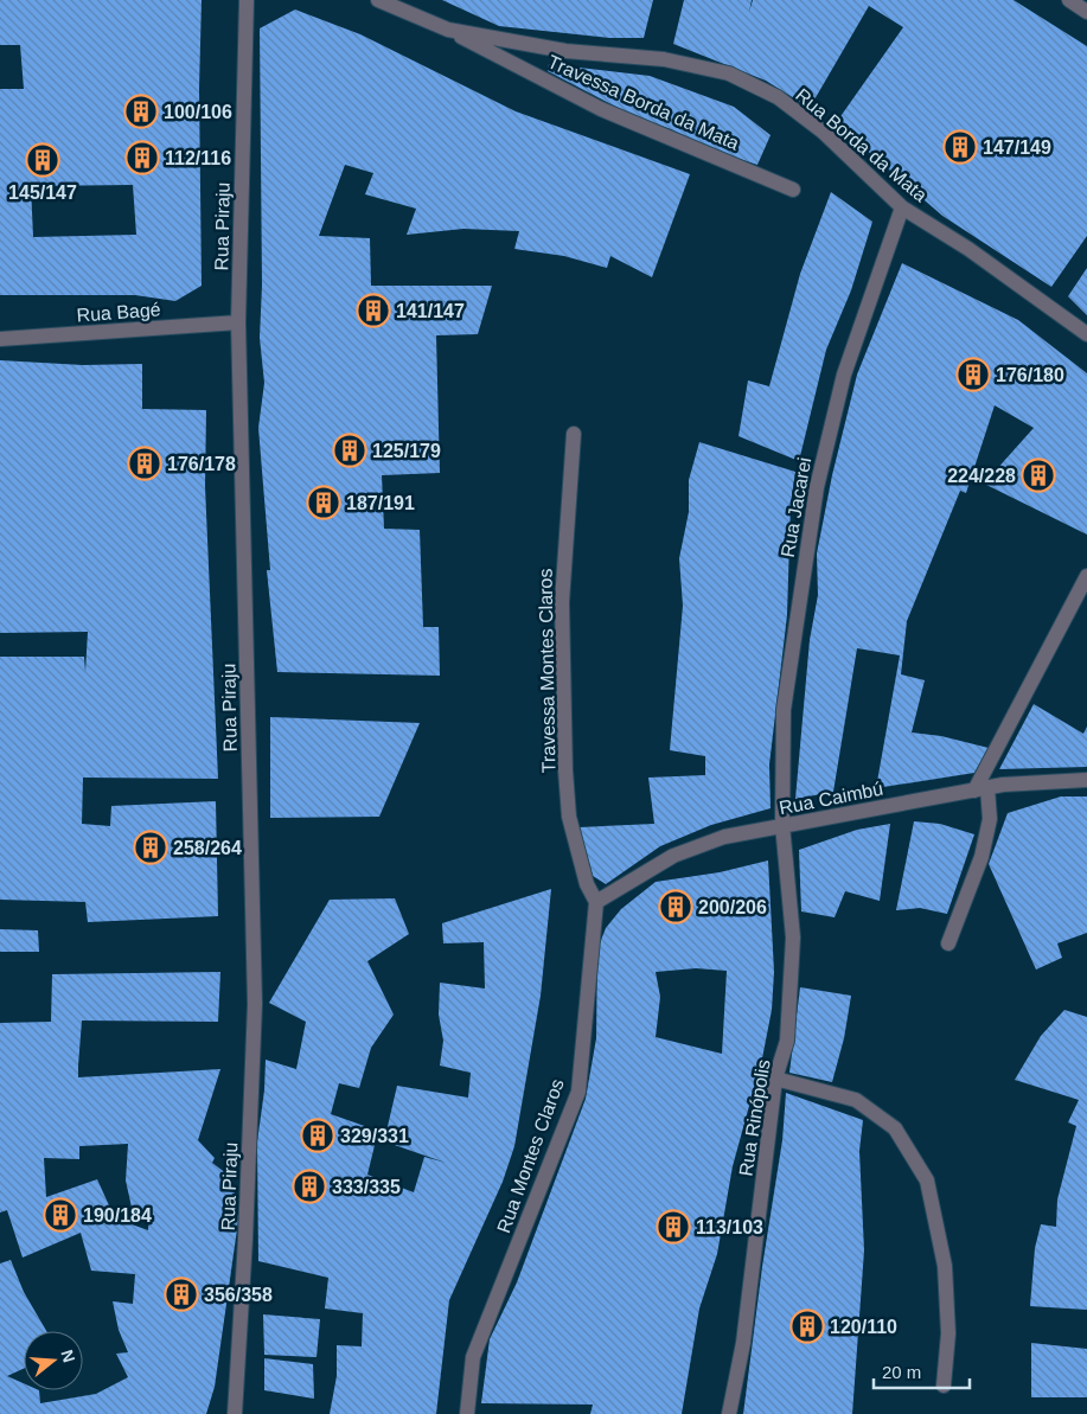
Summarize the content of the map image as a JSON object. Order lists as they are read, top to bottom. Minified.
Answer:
{"streets":{"street":["Travessa Borda da Mata","Rua Borda da Mata","Rua Piraju","Rua Bagé","Rua Jacarei","Travessa Montes Claros","Rua Caimbú","Rua Rinópolis","Rua Montes Claros"]},"crossings":[["Travessa Borda da Mata","Rua Borda da Mata"],["Rua Borda da Mata","Rua Jacarei"],["Rua Piraju","Rua Bagé"],["Rua Jacarei","Rua Caimbú"],["Rua Jacarei","Rua Rinópolis"],["Travessa Montes Claros","Rua Caimbú"],["Travessa Montes Claros","Rua Montes Claros"],["Rua Caimbú","Rua Rinópolis"],["Rua Caimbú","Rua Montes Claros"]],"places":{"building":["100/106","147/149","112/116","145/147","141/147","176/180","125/179","176/178","224/228","187/191","258/264","200/206","329/331","333/335","190/184","113/103","356/358","120/110"]},"scale_bar":"20 m","north":"right"}
